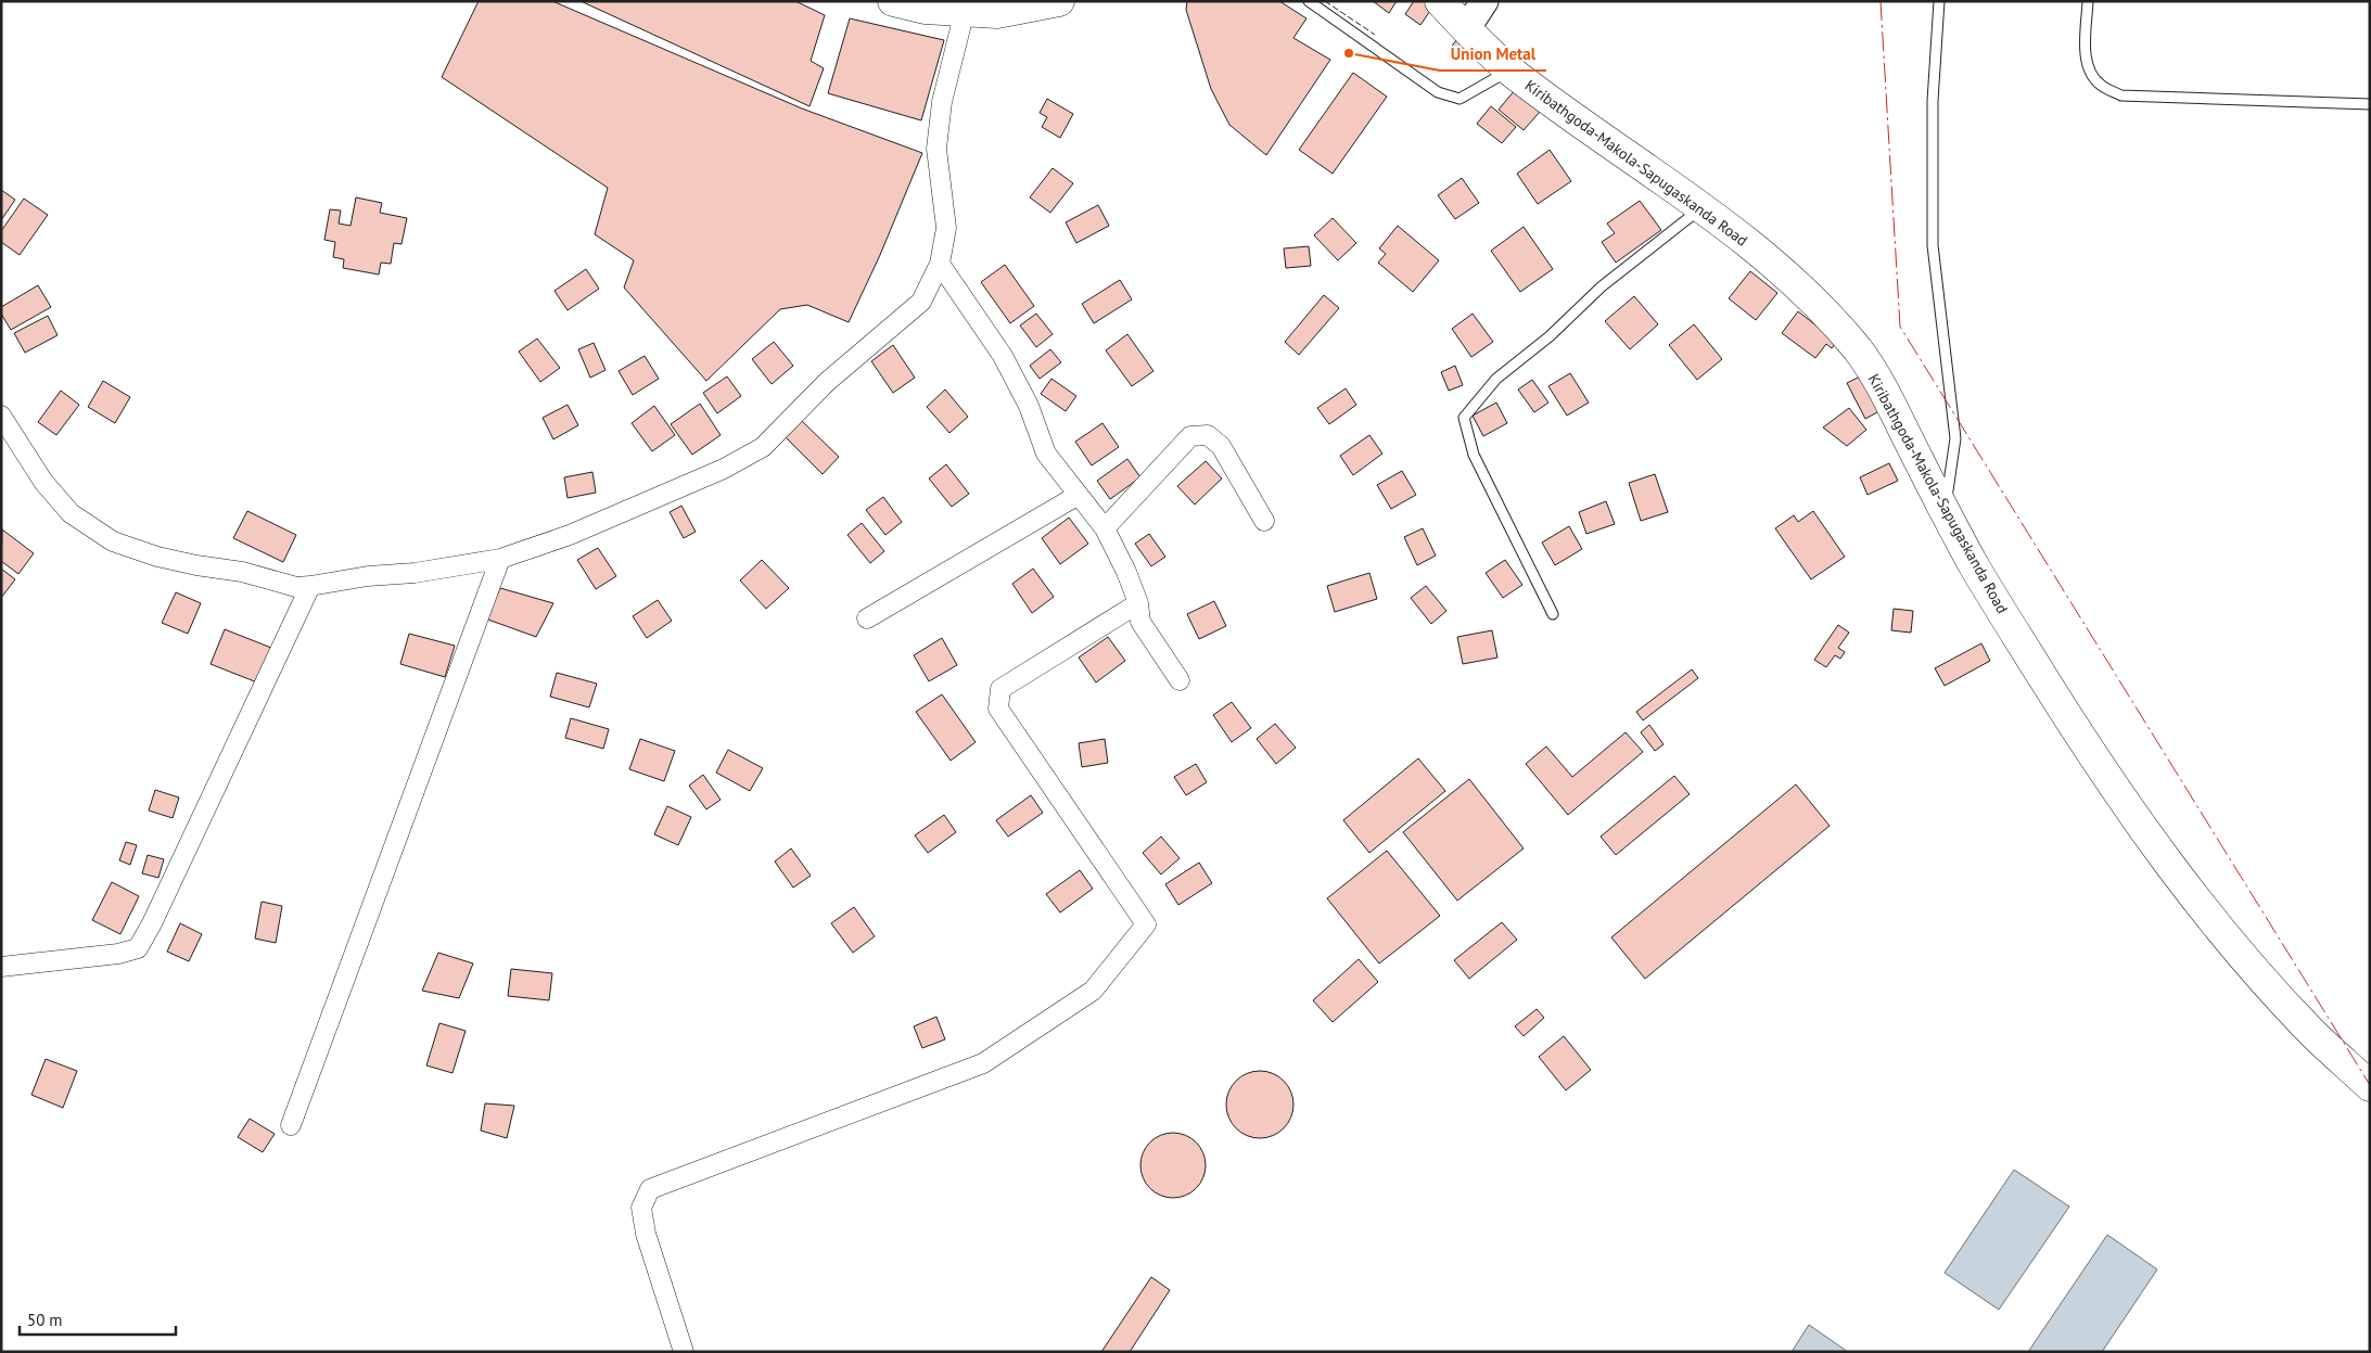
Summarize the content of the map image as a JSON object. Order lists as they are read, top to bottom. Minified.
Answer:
{"streets":{"main road":["Kiribathgoda-Makola-Sapugaskanda Road"]},"places":["Union Metal"],"scale_bar":"50 m"}
